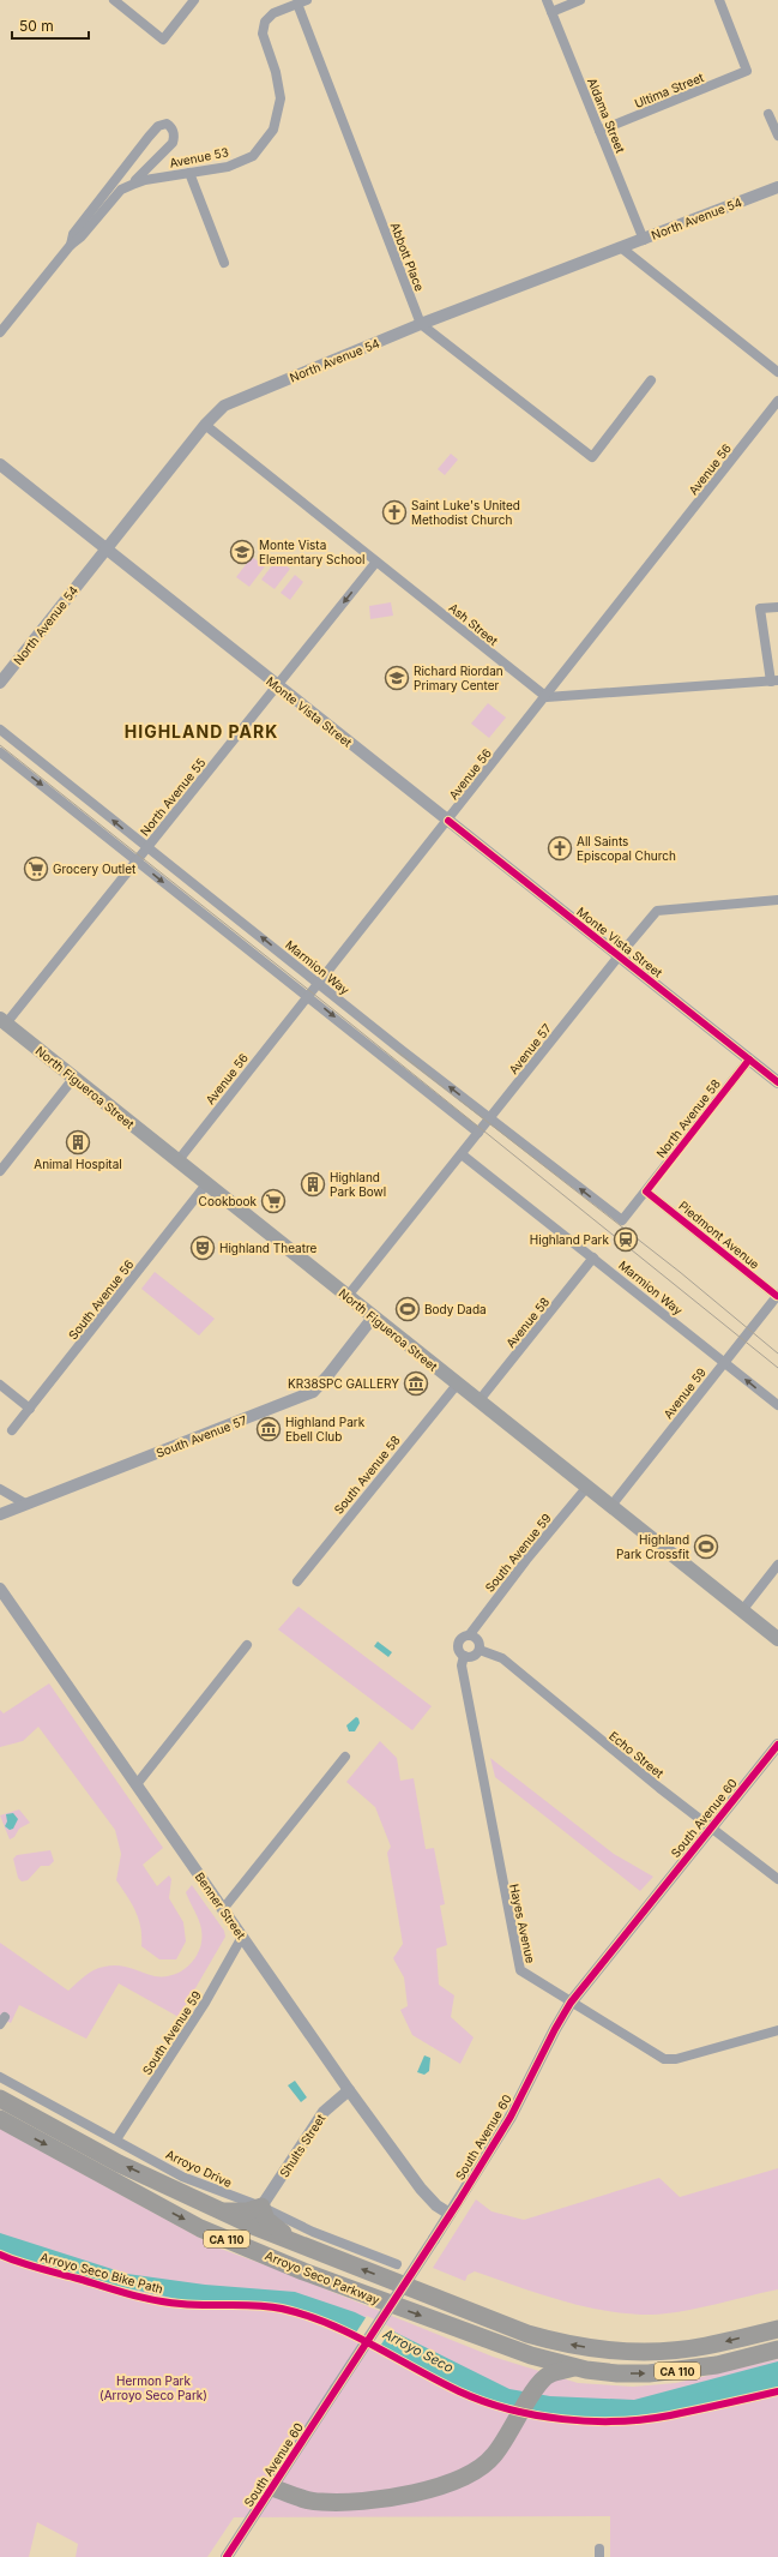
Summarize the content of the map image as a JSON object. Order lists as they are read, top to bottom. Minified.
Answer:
{"streets":{"highway":["CA 110","Arroyo Seco Parkway"],"main road":["North Figueroa Street"],"street":["Ultima Street","Aldama Street","Avenue 53","North Avenue 54","Abbott Place","Avenue 56","Ash Street","Monte Vista Street","North Avenue 55","Marmion Way","Avenue 57","North Avenue 58","Piedmont Avenue","South Avenue 56","Avenue 58","Avenue 59","South Avenue 57","South Avenue 58","South Avenue 59","Echo Street","South Avenue 60","Benner Street","Hayes Avenue","Shults Street","Arroyo Drive"],"cycle path":["Arroyo Seco Bike Path"]},"crossings":[["Ultima Street","Aldama Street"],["Aldama Street","North Avenue 54"],["Avenue 53","Abbott Place"],["North Avenue 54","Abbott Place"],["North Avenue 54","Ash Street"],["North Avenue 54","Monte Vista Street"],["Avenue 56","Ash Street"],["Avenue 56","Monte Vista Street"],["Avenue 56","Marmion Way"],["Avenue 56","North Figueroa Street"],["Ash Street","North Avenue 55"],["Monte Vista Street","North Avenue 55"],["Monte Vista Street","Avenue 57"],["Monte Vista Street","North Avenue 58"],["North Avenue 55","Marmion Way"],["North Avenue 55","North Figueroa Street"],["Marmion Way","Avenue 57"],["Marmion Way","North Avenue 58"],["Marmion Way","Avenue 58"],["Marmion Way","Avenue 59"],["Avenue 57","North Figueroa Street"],["North Figueroa Street","South Avenue 56"],["North Figueroa Street","Avenue 58"],["North Figueroa Street","Avenue 59"],["North Figueroa Street","South Avenue 57"],["North Figueroa Street","South Avenue 58"],["North Figueroa Street","South Avenue 59"],["North Avenue 58","Piedmont Avenue"],["Piedmont Avenue","Avenue 59"],["South Avenue 59","Echo Street"],["South Avenue 59","Benner Street"],["South Avenue 59","Hayes Avenue"],["South Avenue 59","Arroyo Drive"],["Echo Street","South Avenue 60"],["Echo Street","Hayes Avenue"],["South Avenue 60","Benner Street"],["South Avenue 60","Hayes Avenue"],["Benner Street","Shults Street"],["Shults Street","Arroyo Drive"]],"districts":["HIGHLAND PARK"],"water":["Arroyo Seco"],"parks":["Hermon Park (Arroyo Seco Park)"],"places":{"church":["Saint Luke's United Methodist Church","All Saints Episcopal Church"],"school or university":["Monte Vista Elementary School","Richard Riordan Primary Center"],"supermarket":["Grocery Outlet","Cookbook"],"building":["Animal Hospital","Highland Park Bowl"],"station":["Highland Park"],"theatre":["Highland Theatre"],"sports":["Body Dada","Highland Park Crossfit"],"museum":["KR38SPC GALLERY","Highland Park Ebell Club"]},"scale_bar":"50 m"}
